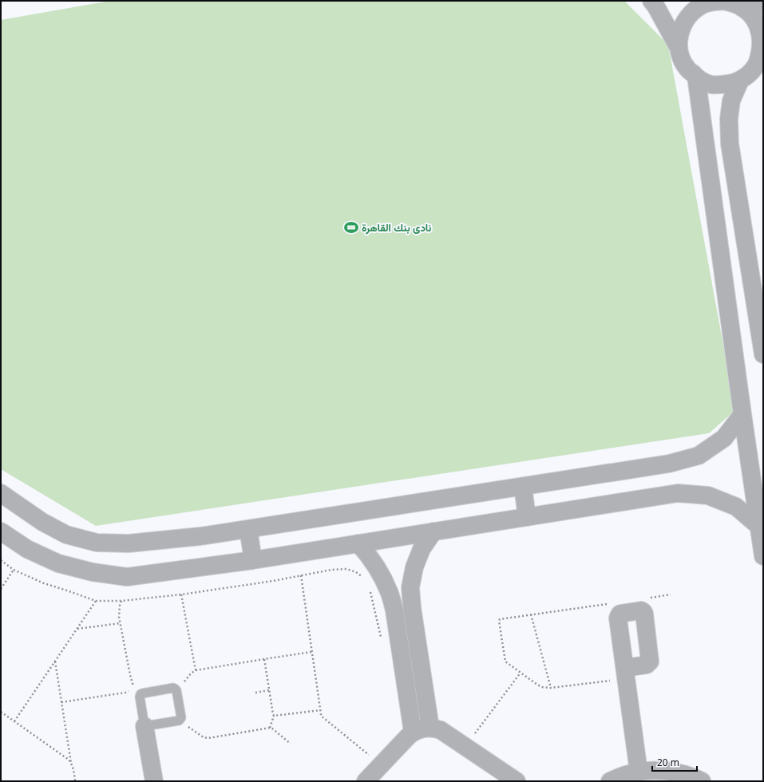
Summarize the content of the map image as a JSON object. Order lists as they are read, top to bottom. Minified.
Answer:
{"places":{"sports":["نادى بنك القاهرة"]},"scale_bar":"20 m"}
